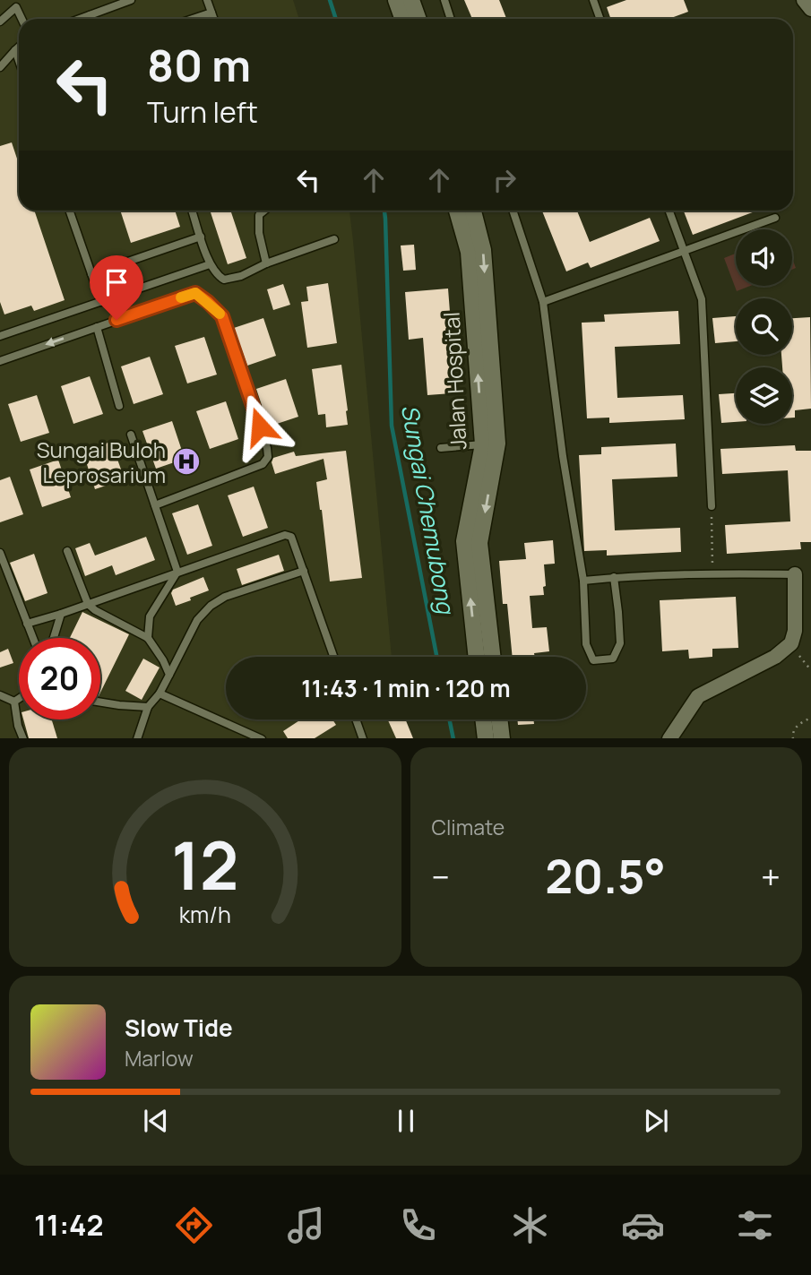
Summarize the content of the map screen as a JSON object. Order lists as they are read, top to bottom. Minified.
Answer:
{"streets":{"main road":["Jalan Hospital"]},"water":["Sungai Chemubong"],"places":{"hospital":["Sungai Buloh Leprosarium"]},"page":{"turn":["80 m","Turn left"],"limit":"20","trip":"11:43 · 1 min · 120 m","tile":"Climate","heat":["−","20.5°","+"],"song":["Slow Tide","Marlow"],"tabs":"11:42","gauge":["12","km/h"]}}
